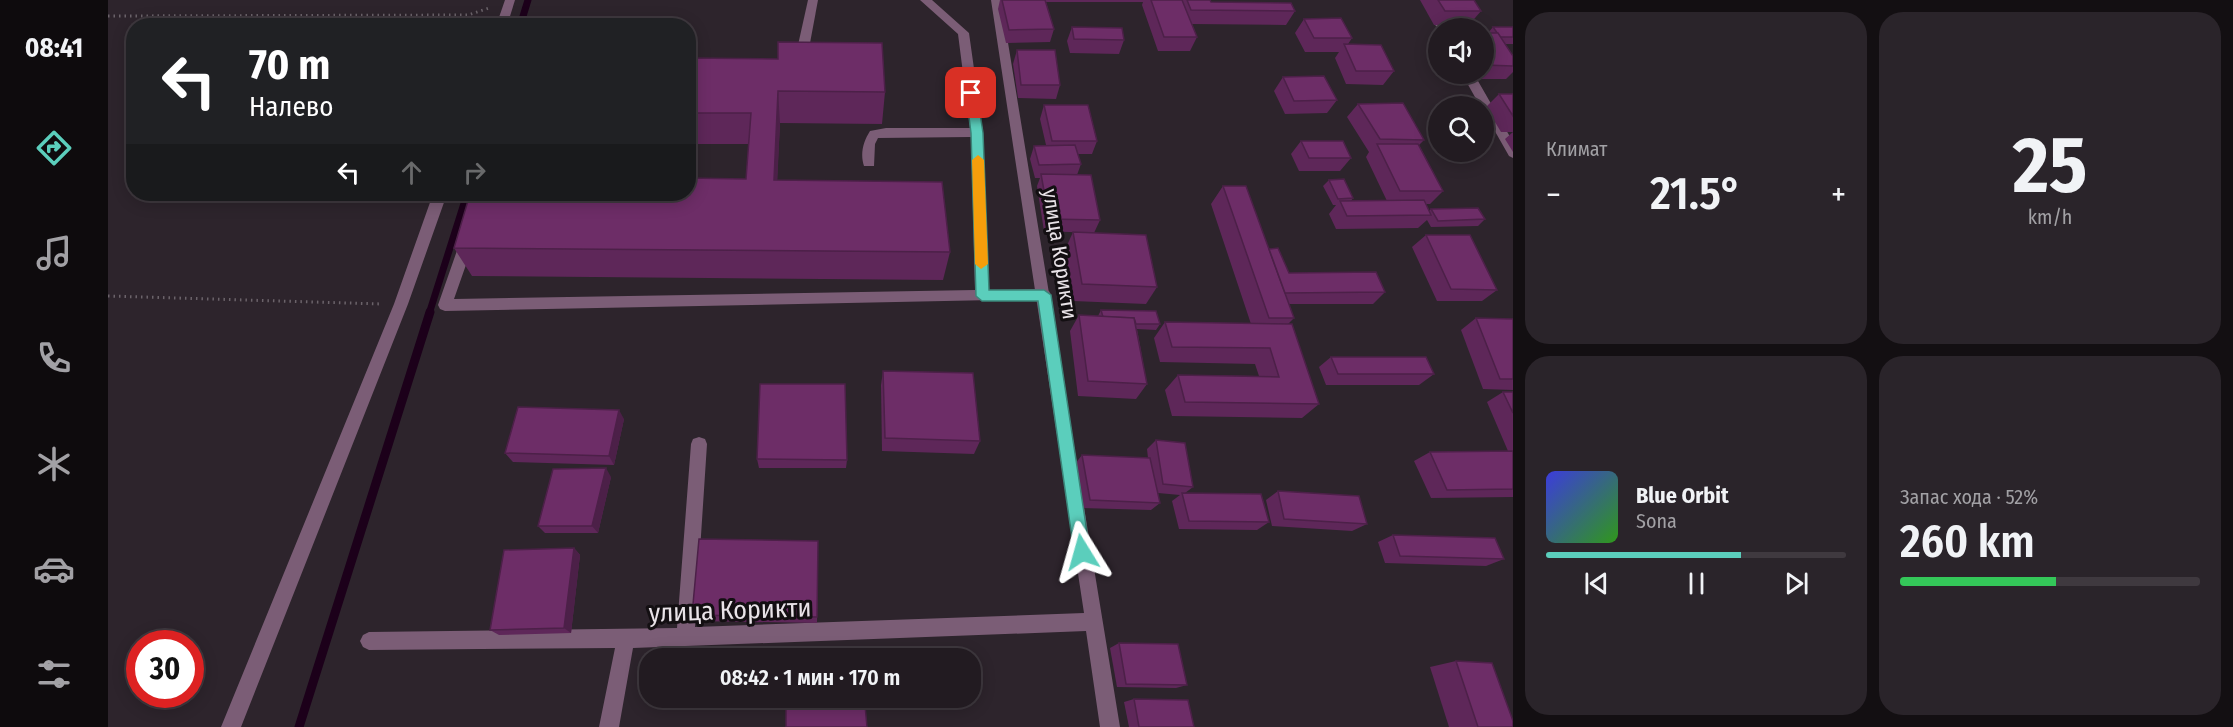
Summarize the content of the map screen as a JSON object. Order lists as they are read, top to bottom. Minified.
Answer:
{"streets":{"street":["улица Корикти"]},"page":{"tabs":"08:41","tile":["Климат",["25","km/h"],["Запас хода · 52%","260 km"]],"turn":["70 m","Налево"],"heat":["−","21.5°","+"],"song":["Blue Orbit","Sona"],"limit":"30","trip":"08:42 · 1 мин · 170 m"}}
